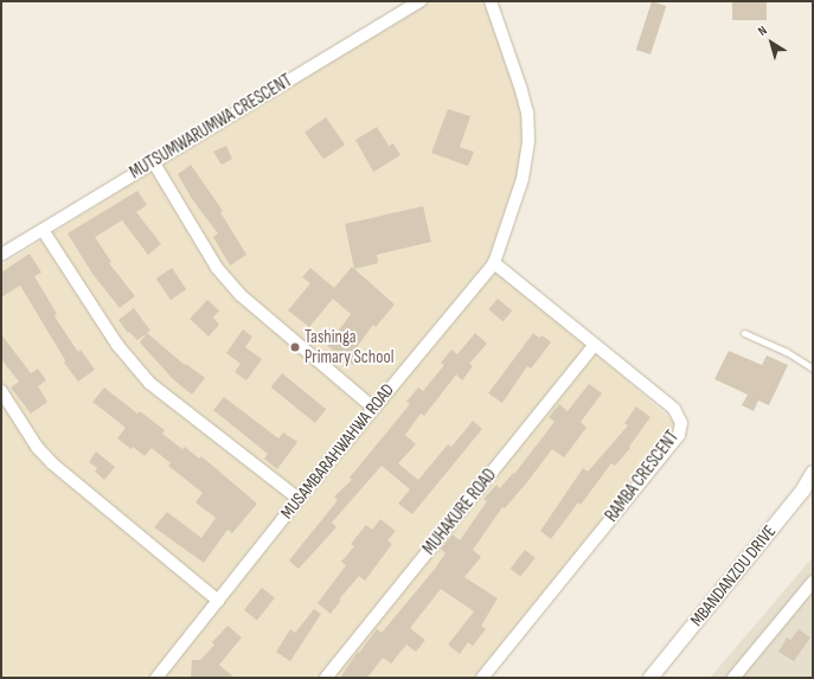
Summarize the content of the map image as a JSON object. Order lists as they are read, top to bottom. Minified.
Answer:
{"streets":{"street":["MUTSUMWARUMWA CRESCENT","MUSAMBARAHWAHWA ROAD","RAMBA CRESCENT","MUHAKURE ROAD","MBANDANZOU DRIVE"]},"crossings":[["MUSAMBARAHWAHWA ROAD","RAMBA CRESCENT"],["RAMBA CRESCENT","MUHAKURE ROAD"]],"places":["Tashinga Primary School"],"north":"top left"}
